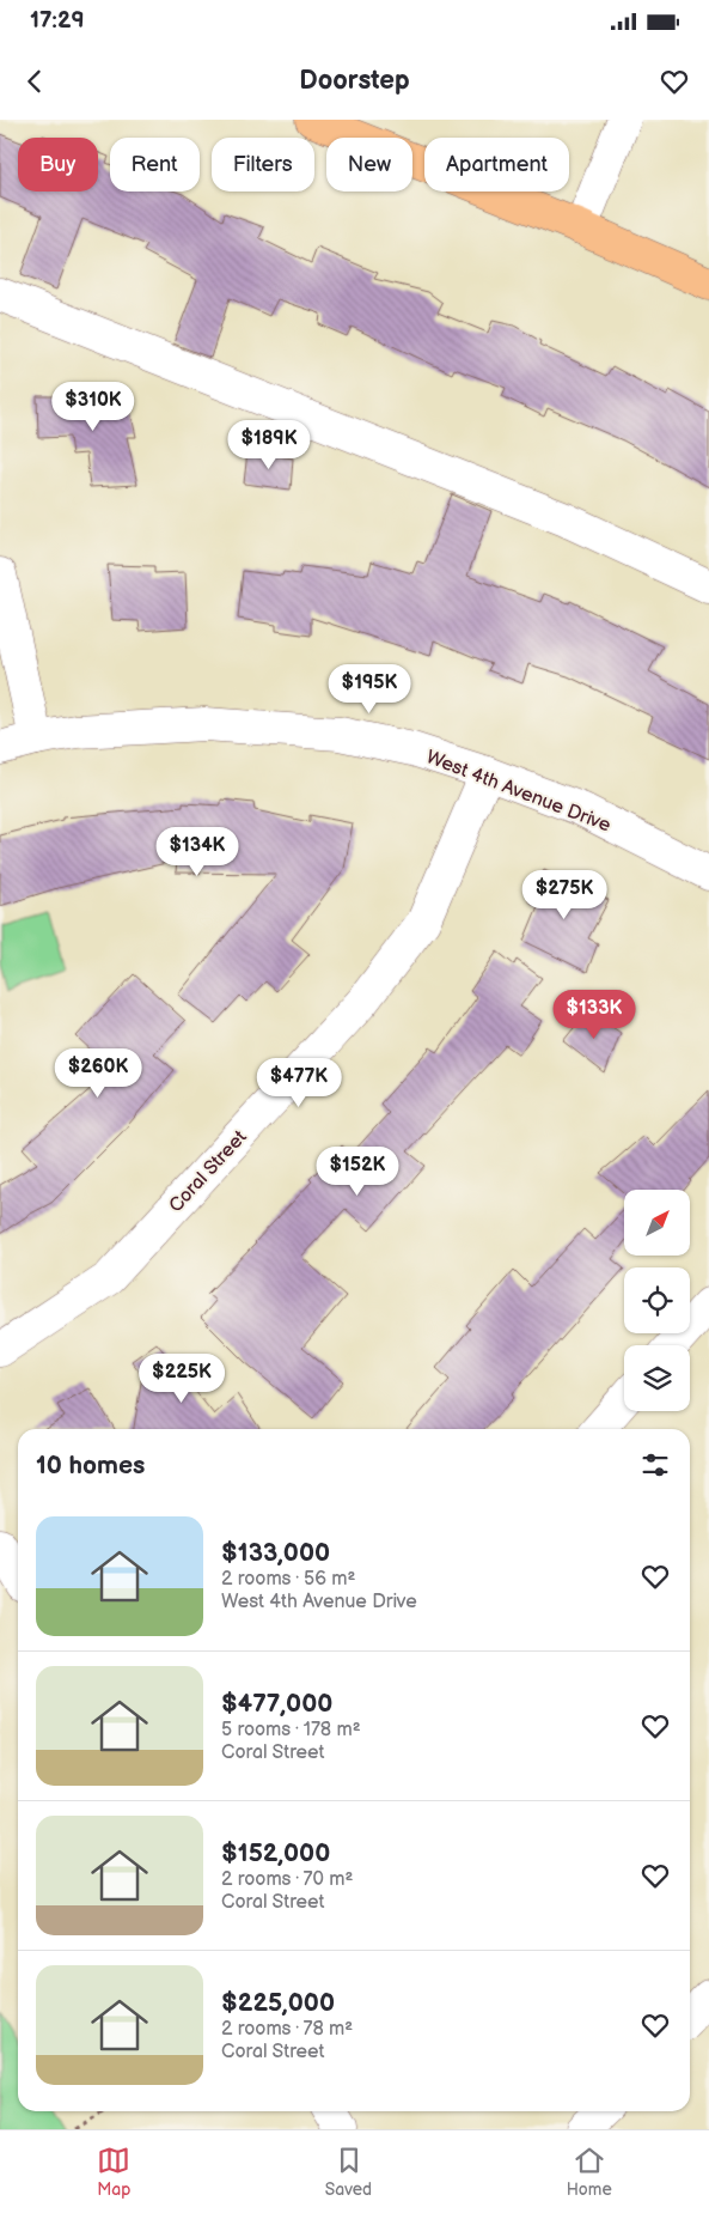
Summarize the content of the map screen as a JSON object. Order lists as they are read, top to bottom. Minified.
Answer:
{"streets":{"street":["West 4th Avenue Drive","Coral Street"]},"crossings":[["West 4th Avenue Drive","Coral Street"]],"north":"top right","page":{"status":"17:29","header":"Doorstep","chip":["Buy","Rent","Filters","New","Apartment"],"price":["$310K","$189K","$195K","$134K","$275K","$133K","$260K","$477K","$152K","$225K"],"heading":"10 homes","list":[{"name":"$133,000","note":"2 rooms · 56 m² · West 4th Avenue Drive"},{"name":"$477,000","note":"5 rooms · 178 m² · Coral Street"},{"name":"$152,000","note":"2 rooms · 70 m² · Coral Street"},{"name":"$225,000","note":"2 rooms · 78 m² · Coral Street"}],"tabs":["Map","Saved","Home"]}}
